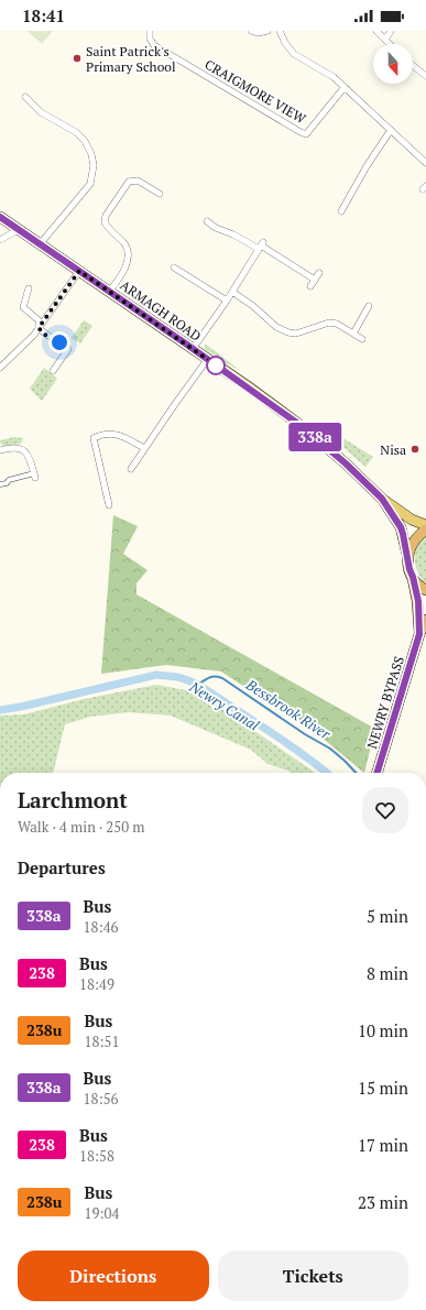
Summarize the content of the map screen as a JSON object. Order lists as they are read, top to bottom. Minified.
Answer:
{"streets":{"highway":["NEWRY BYPASS"],"main road":["ARMAGH ROAD"],"street":["CRAIGMORE VIEW"]},"water":["Newry Canal","Bessbrook River"],"places":["Saint Patrick's Primary School","Nisa"],"lines":["bus line 338a"],"north":"bottom","page":{"status":"18:41","on_map":"338a","heading":[["Larchmont","Walk · 4 min · 250 m"],"Departures"],"list":[{"mark":"338a","name":"Bus","note":"18:46","value":"5 min"},{"mark":"238","name":"Bus","note":"18:49","value":"8 min"},{"mark":"238u","name":"Bus","note":"18:51","value":"10 min"},{"mark":"338a","name":"Bus","note":"18:56","value":"15 min"},{"mark":"238","name":"Bus","note":"18:58","value":"17 min"},{"mark":"238u","name":"Bus","note":"19:04","value":"23 min"}],"buttons":["Directions","Tickets"]}}
